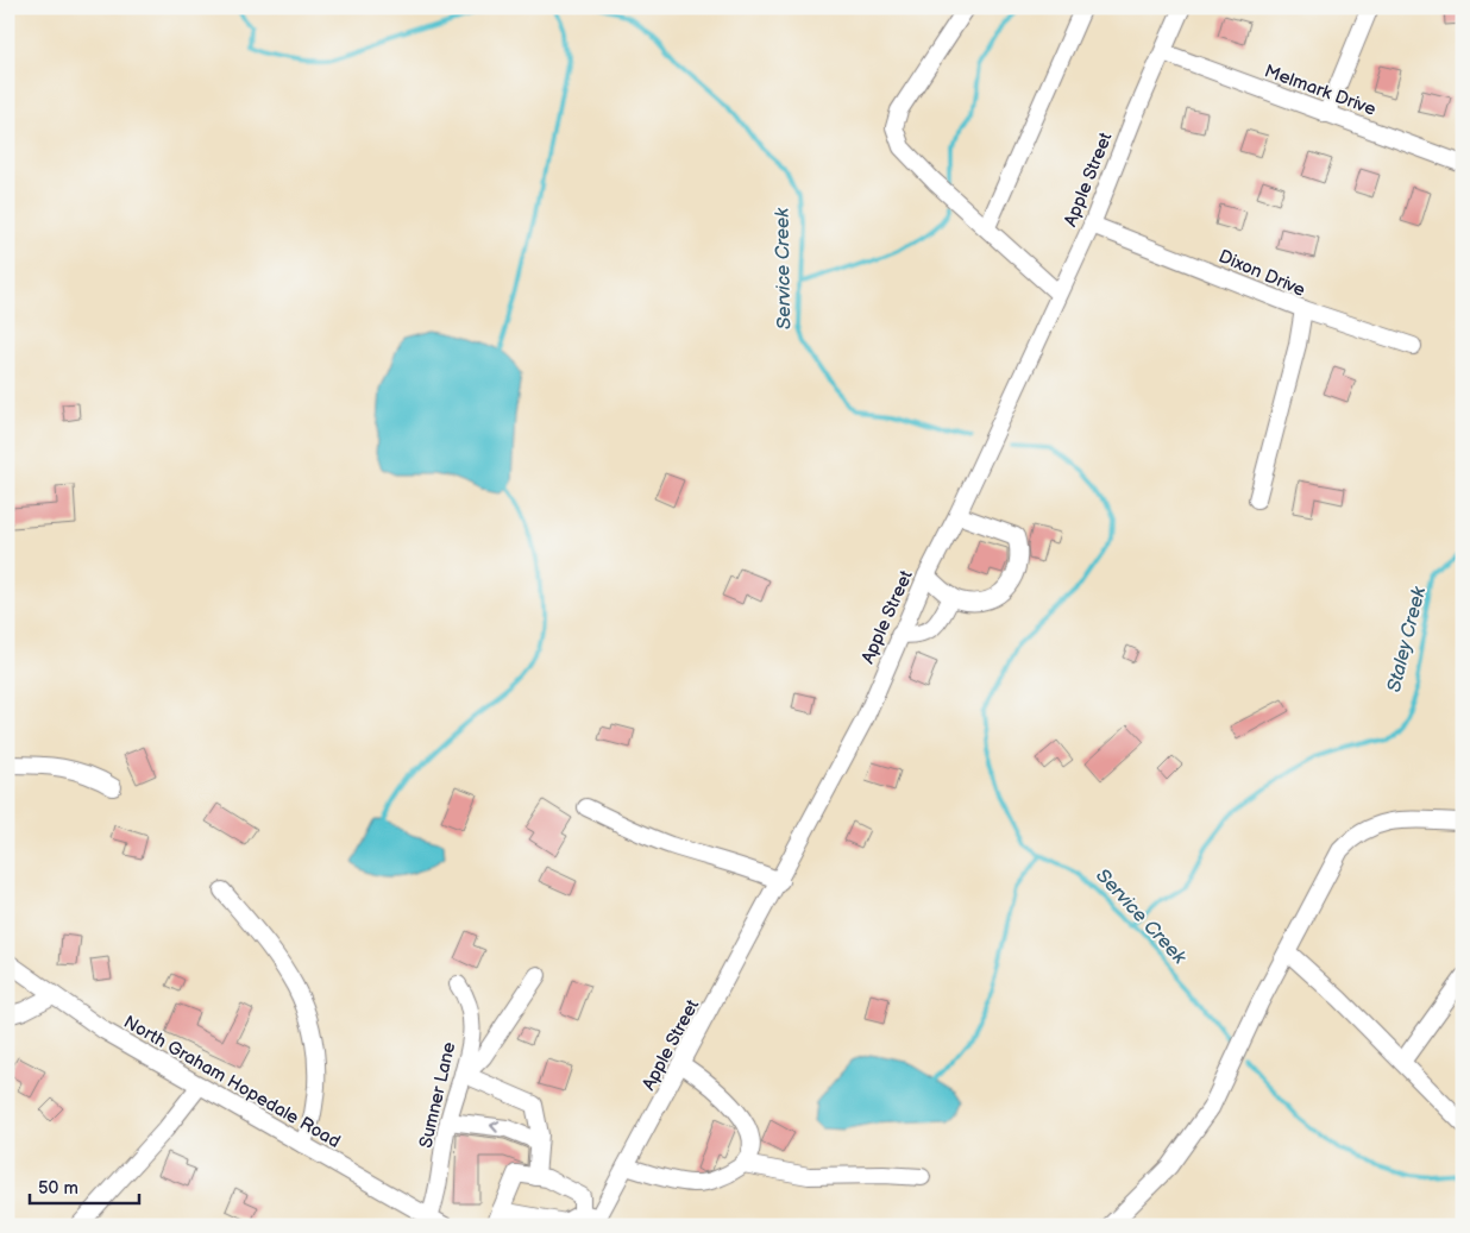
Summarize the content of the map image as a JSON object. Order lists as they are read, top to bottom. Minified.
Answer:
{"streets":{"street":["Melmark Drive","Apple Street","Dixon Drive","North Graham Hopedale Road","Sumner Lane"]},"crossings":[["Melmark Drive","Apple Street"],["Apple Street","Dixon Drive"],["North Graham Hopedale Road","Sumner Lane"]],"water":["Service Creek","Staley Creek"],"scale_bar":"50 m"}
